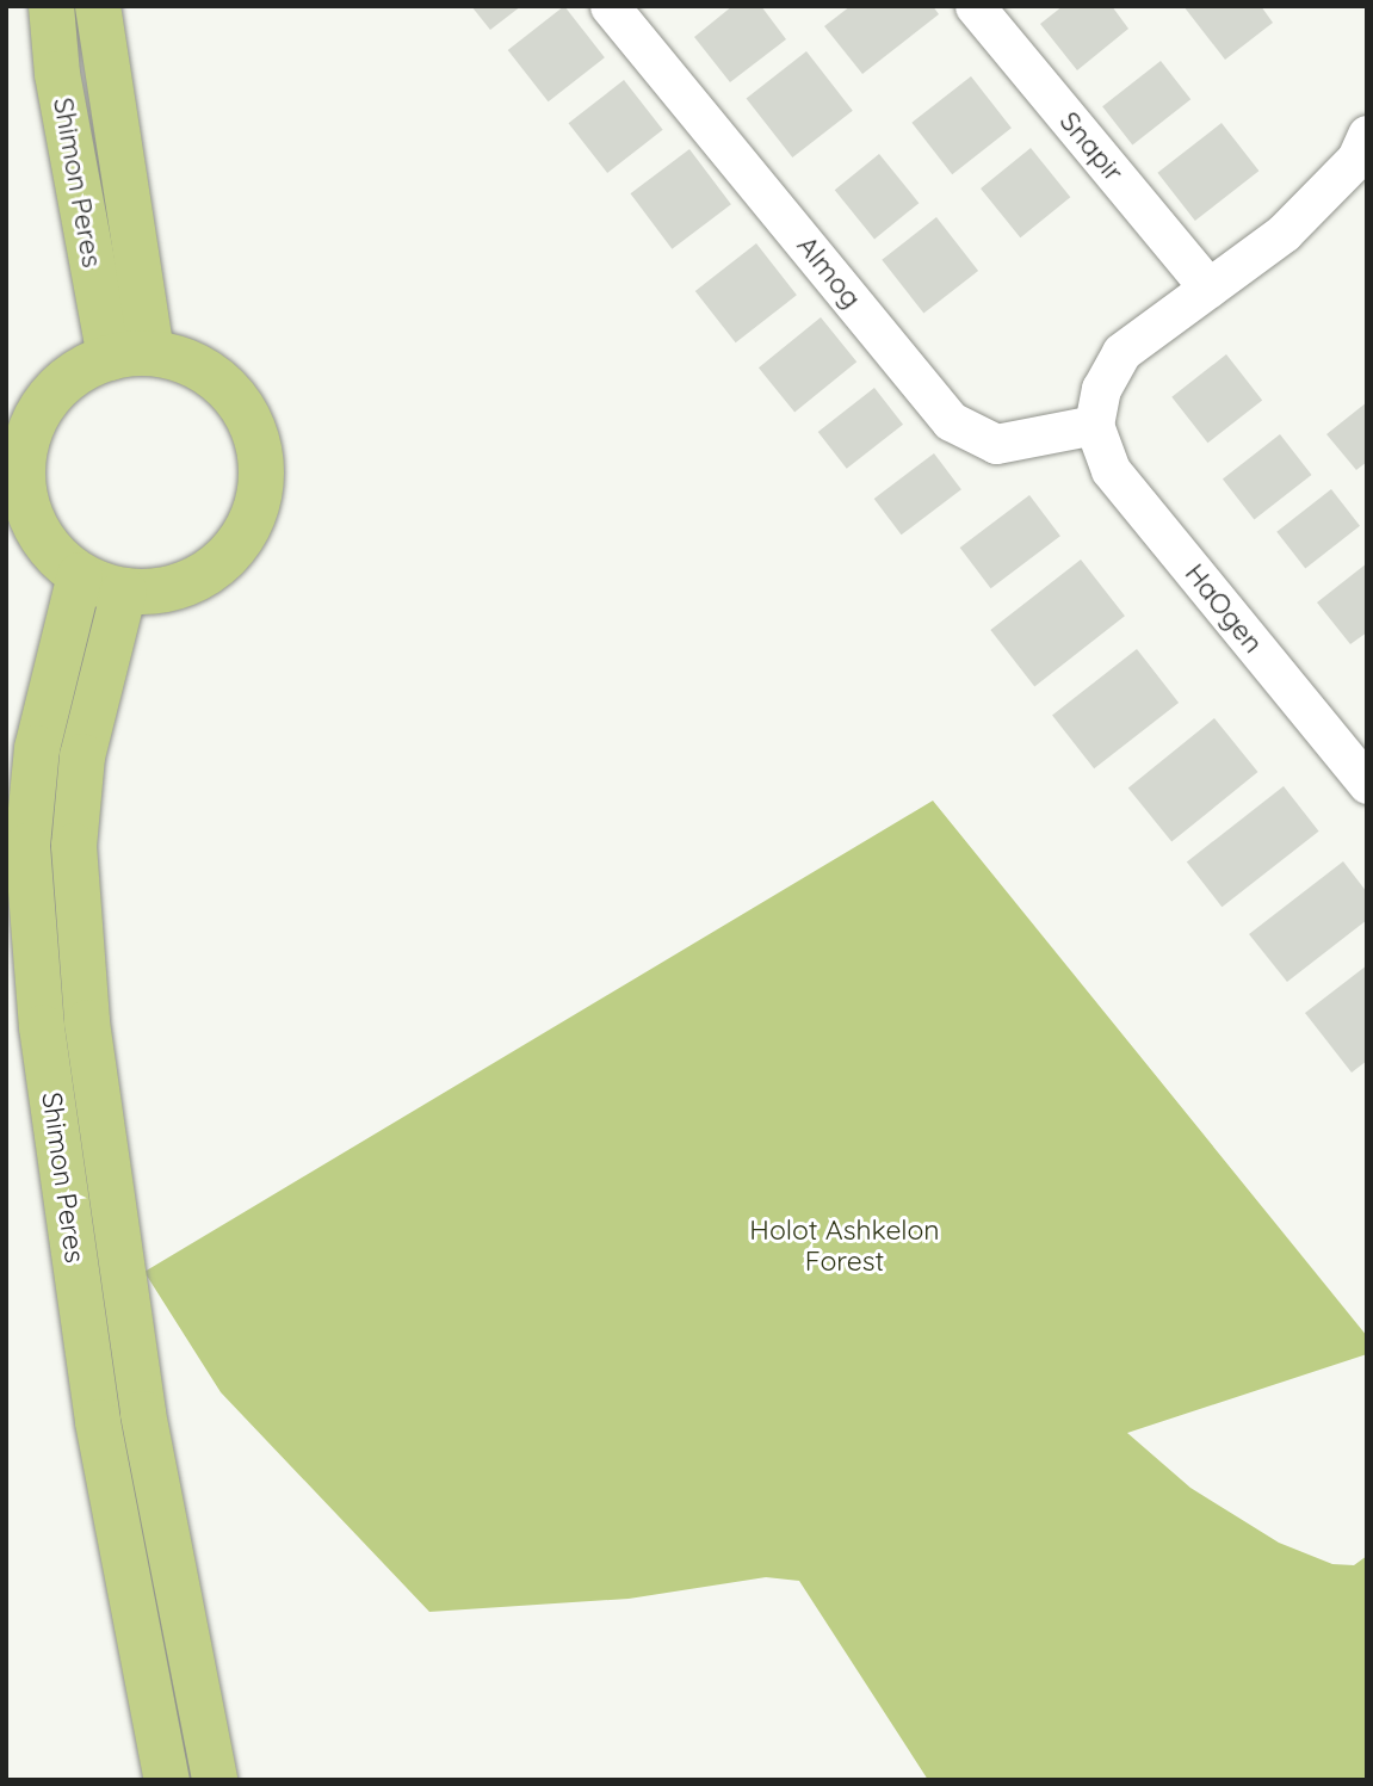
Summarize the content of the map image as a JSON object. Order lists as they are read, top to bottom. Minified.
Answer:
{"streets":{"main road":["Shimon Peres"],"street":["Snapir","Almog","HaOgen"]},"crossings":[["Almog","HaOgen"]],"parks":["Holot Ashkelon Forest"]}
